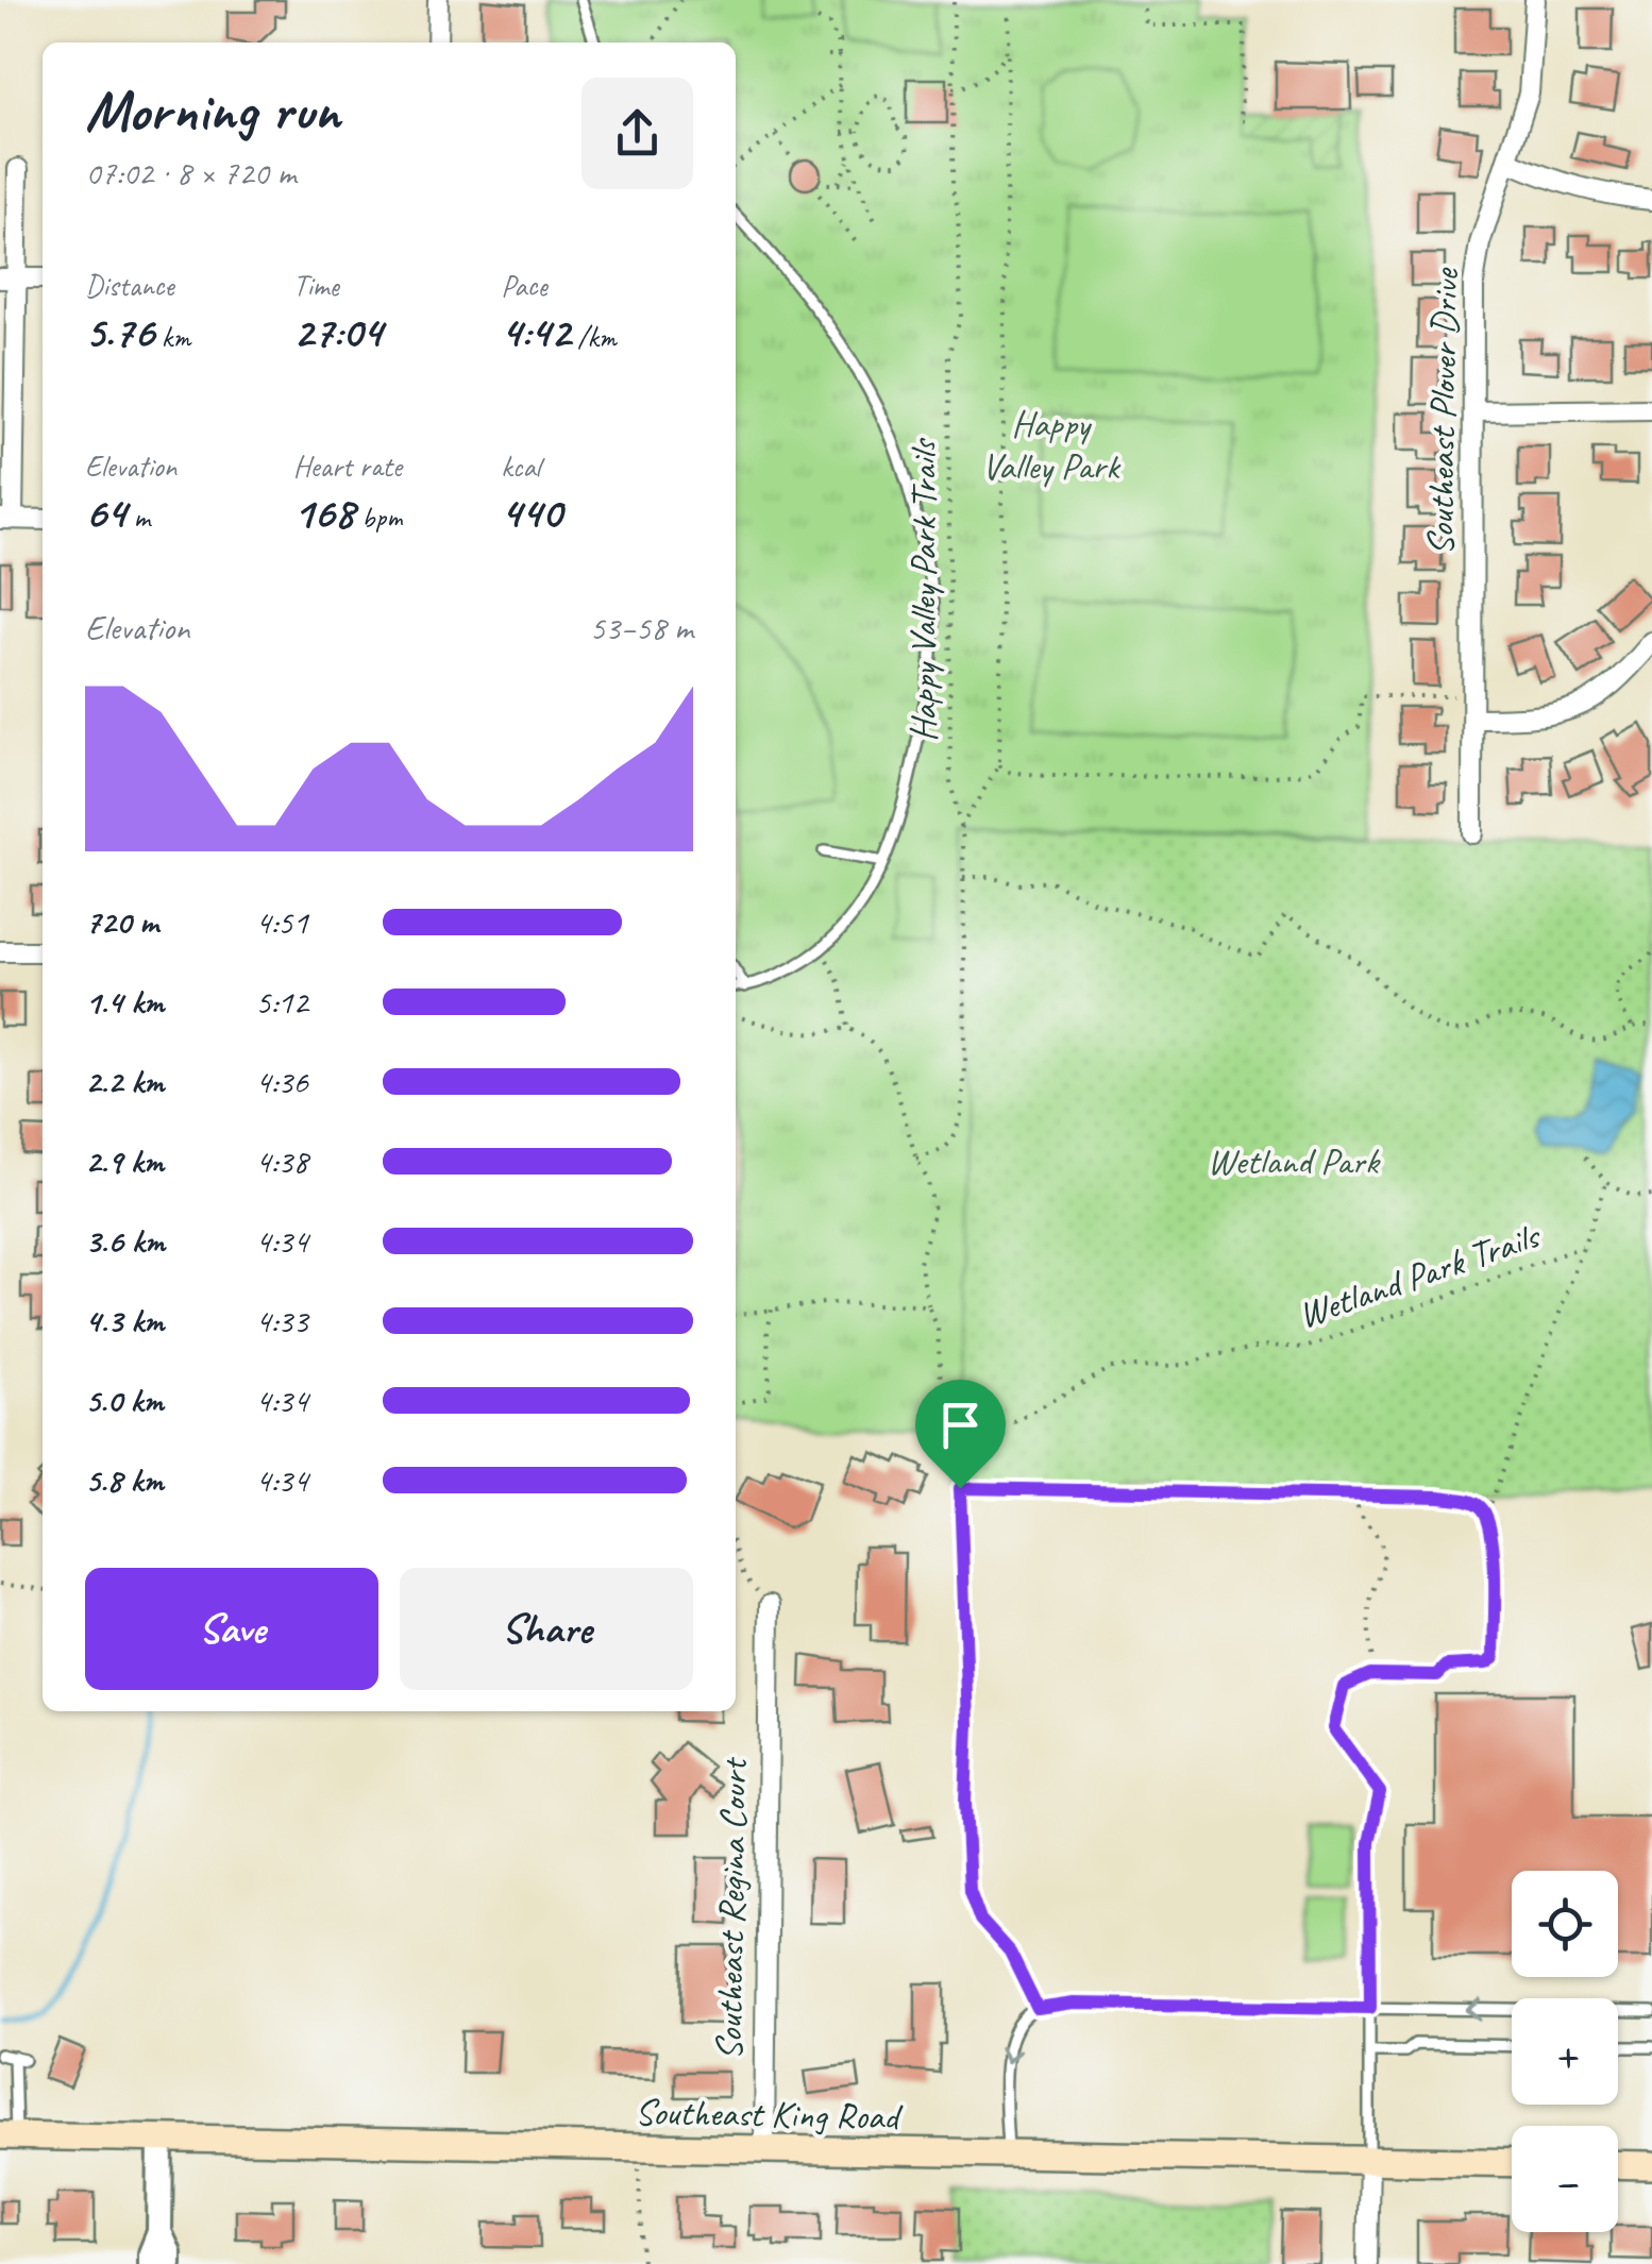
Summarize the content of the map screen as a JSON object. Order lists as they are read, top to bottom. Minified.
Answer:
{"streets":{"main road":["Southeast King Road"],"street":["Southeast Plover Drive","Southeast Regina Court"],"path":["Happy Valley Park Trails","Wetland Park Trails"]},"crossings":[["Southeast Regina Court","Southeast King Road"]],"parks":["Happy Valley Park","Wetland Park"],"page":{"heading":["Morning run","07:02 · 8 × 720 m"],"stats":[["Distance","5.76 km"],["Time","27:04"],["Pace","4:42 /km"],["Elevation","64 m"],["Heart rate","168 bpm"],["kcal","440"]],"chart":["Elevation","53–58 m"],"list":[{"name":"720 m","note":"4:51"},{"name":"1.4 km","note":"5:12"},{"name":"2.2 km","note":"4:36"},{"name":"2.9 km","note":"4:38"},{"name":"3.6 km","note":"4:34"},{"name":"4.3 km","note":"4:33"},{"name":"5.0 km","note":"4:34"},{"name":"5.8 km","note":"4:34"}],"buttons":["Save","Share"],"map_buttons":["+","−"]}}
